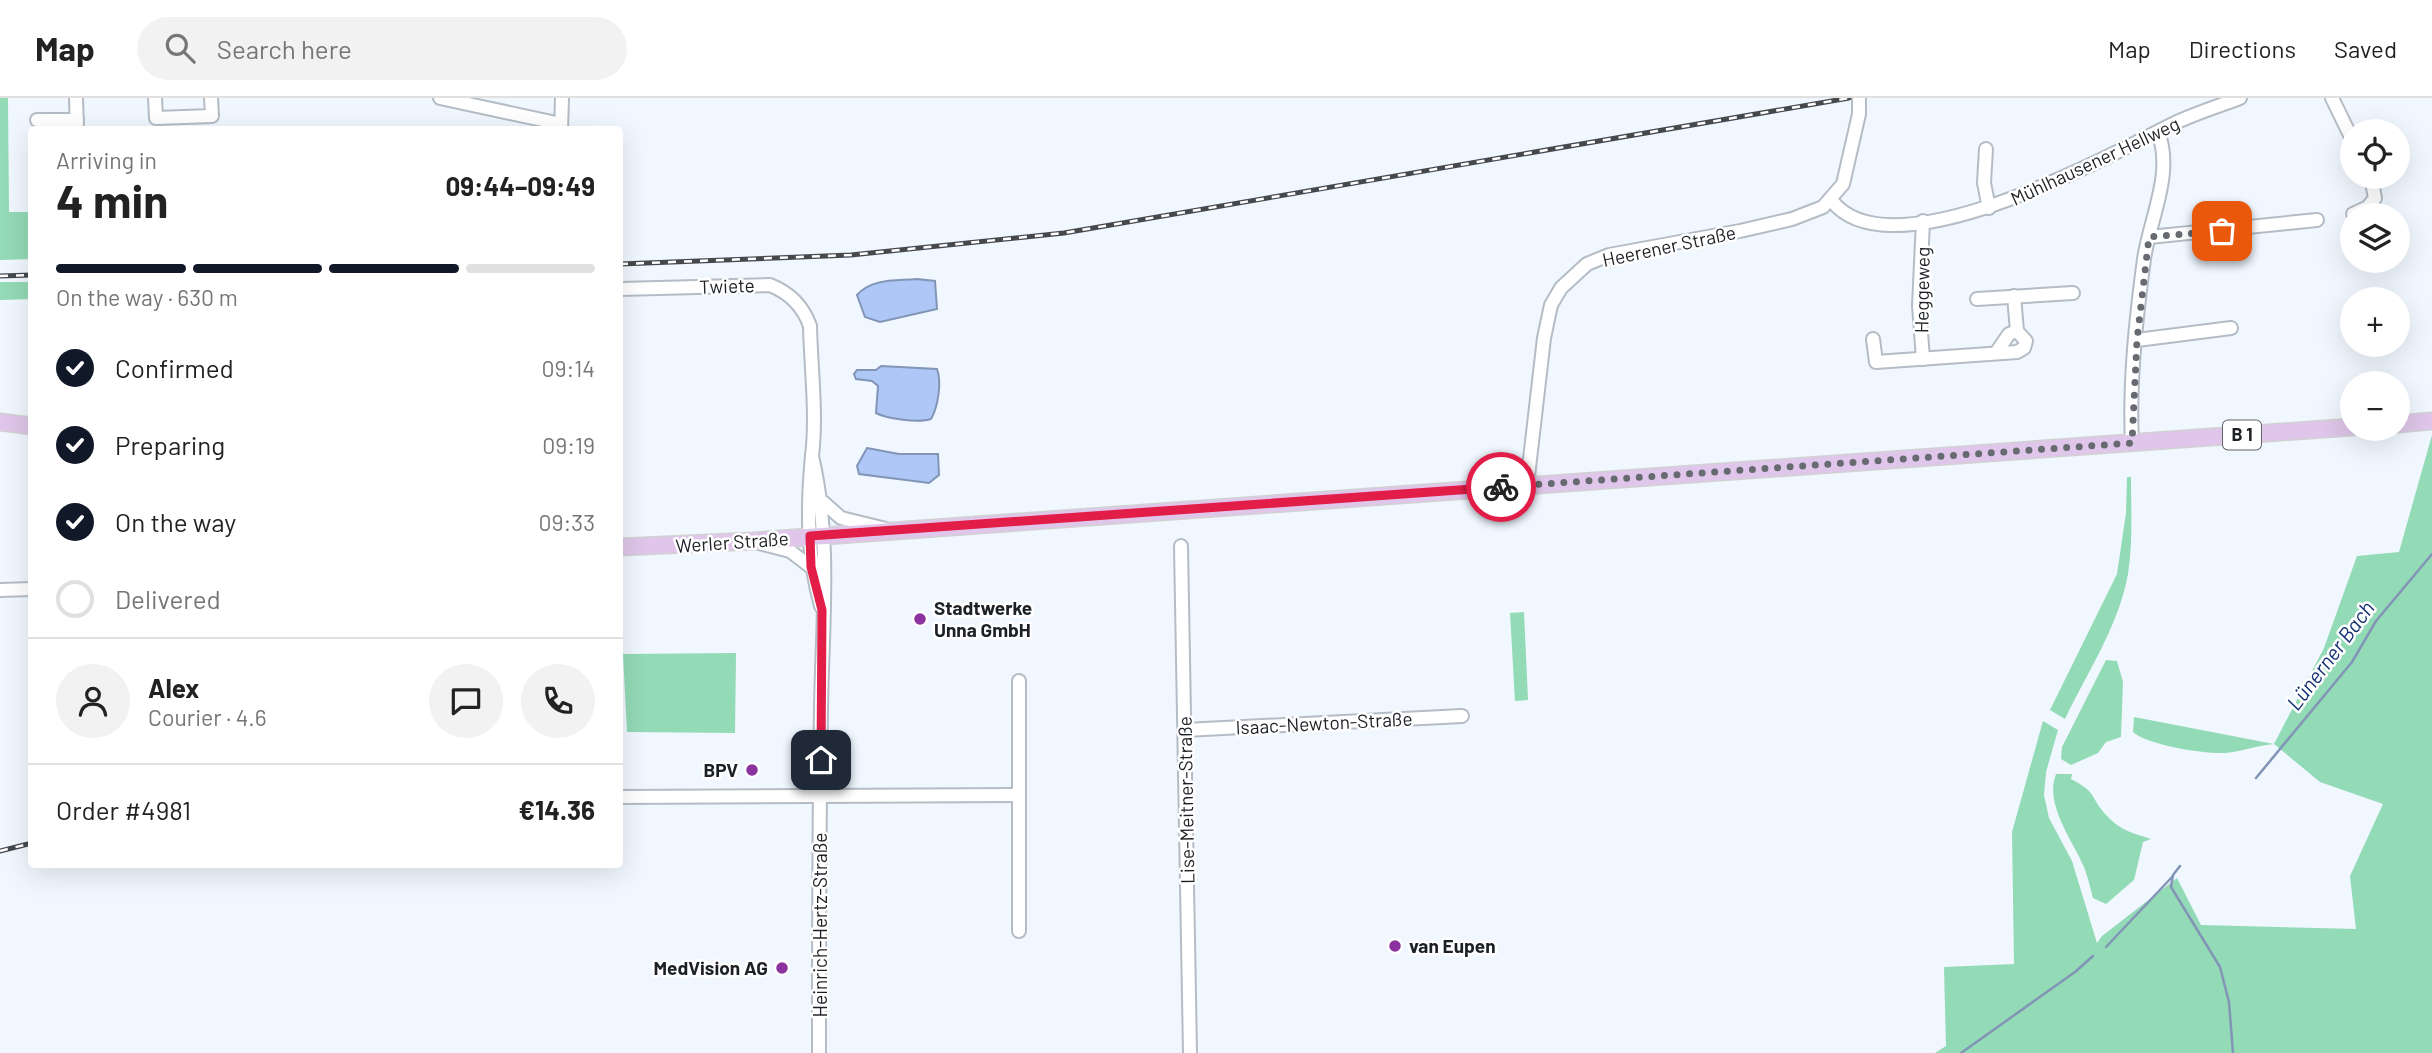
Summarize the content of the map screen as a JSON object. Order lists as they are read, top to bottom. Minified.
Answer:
{"streets":{"main road":["B 1","Werler Straße"],"street":["Mühlhausener Hellweg","Heerener Straße","Twiete","Heggeweg","Isaac-Newton-Straße","Lise-Meitner-Straße","Heinrich-Hertz-Straße"]},"crossings":[["Mühlhausener Hellweg","Heerener Straße"],["Mühlhausener Hellweg","Heggeweg"],["Heerener Straße","Werler Straße"],["Twiete","Werler Straße"],["Twiete","Heinrich-Hertz-Straße"],["Werler Straße","Heinrich-Hertz-Straße"],["Isaac-Newton-Straße","Lise-Meitner-Straße"]],"water":["Lünerner Bach"],"places":["Stadtwerke Unna GmbH","BPV","van Eupen","MedVision AG"],"page":{"header":"Map","search":"Search here","nav":["Map","Directions","Saved"],"map_buttons":["+","−"],"heading":["4 min","Arriving in","09:44–09:49"],"panel":["Alex","Courier · 4.6","Order #4981","€14.36"],"bar":"On the way · 630 m","list":[["Confirmed","09:14"],["Preparing","09:19"],["On the way","09:33"],"Delivered"]}}
